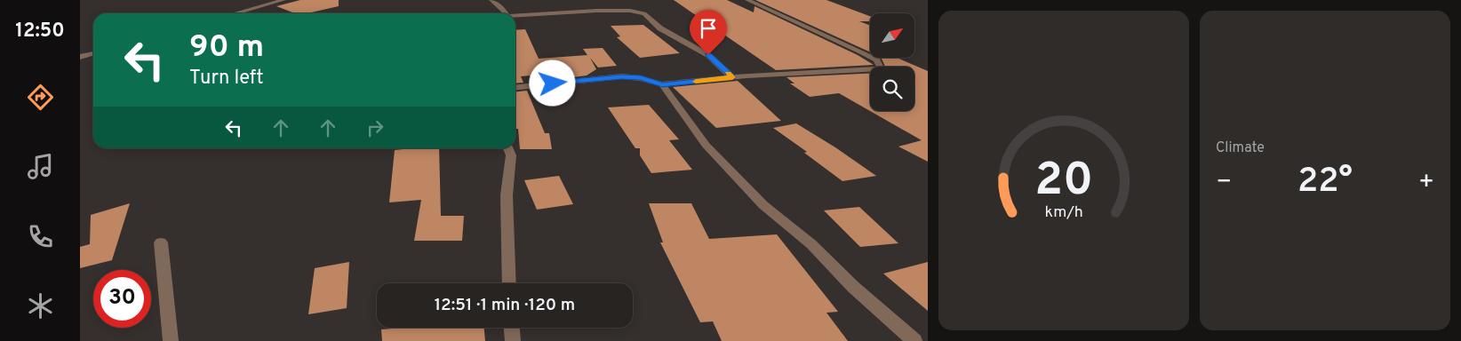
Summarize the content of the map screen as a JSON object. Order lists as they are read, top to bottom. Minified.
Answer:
{"north":"top right","page":{"tabs":"12:50","tile":"Climate","turn":["90 m","Turn left"],"heat":["−","22°","+"],"limit":"30","trip":"12:51 · 1 min · 120 m","gauge":["20","km/h"]}}
